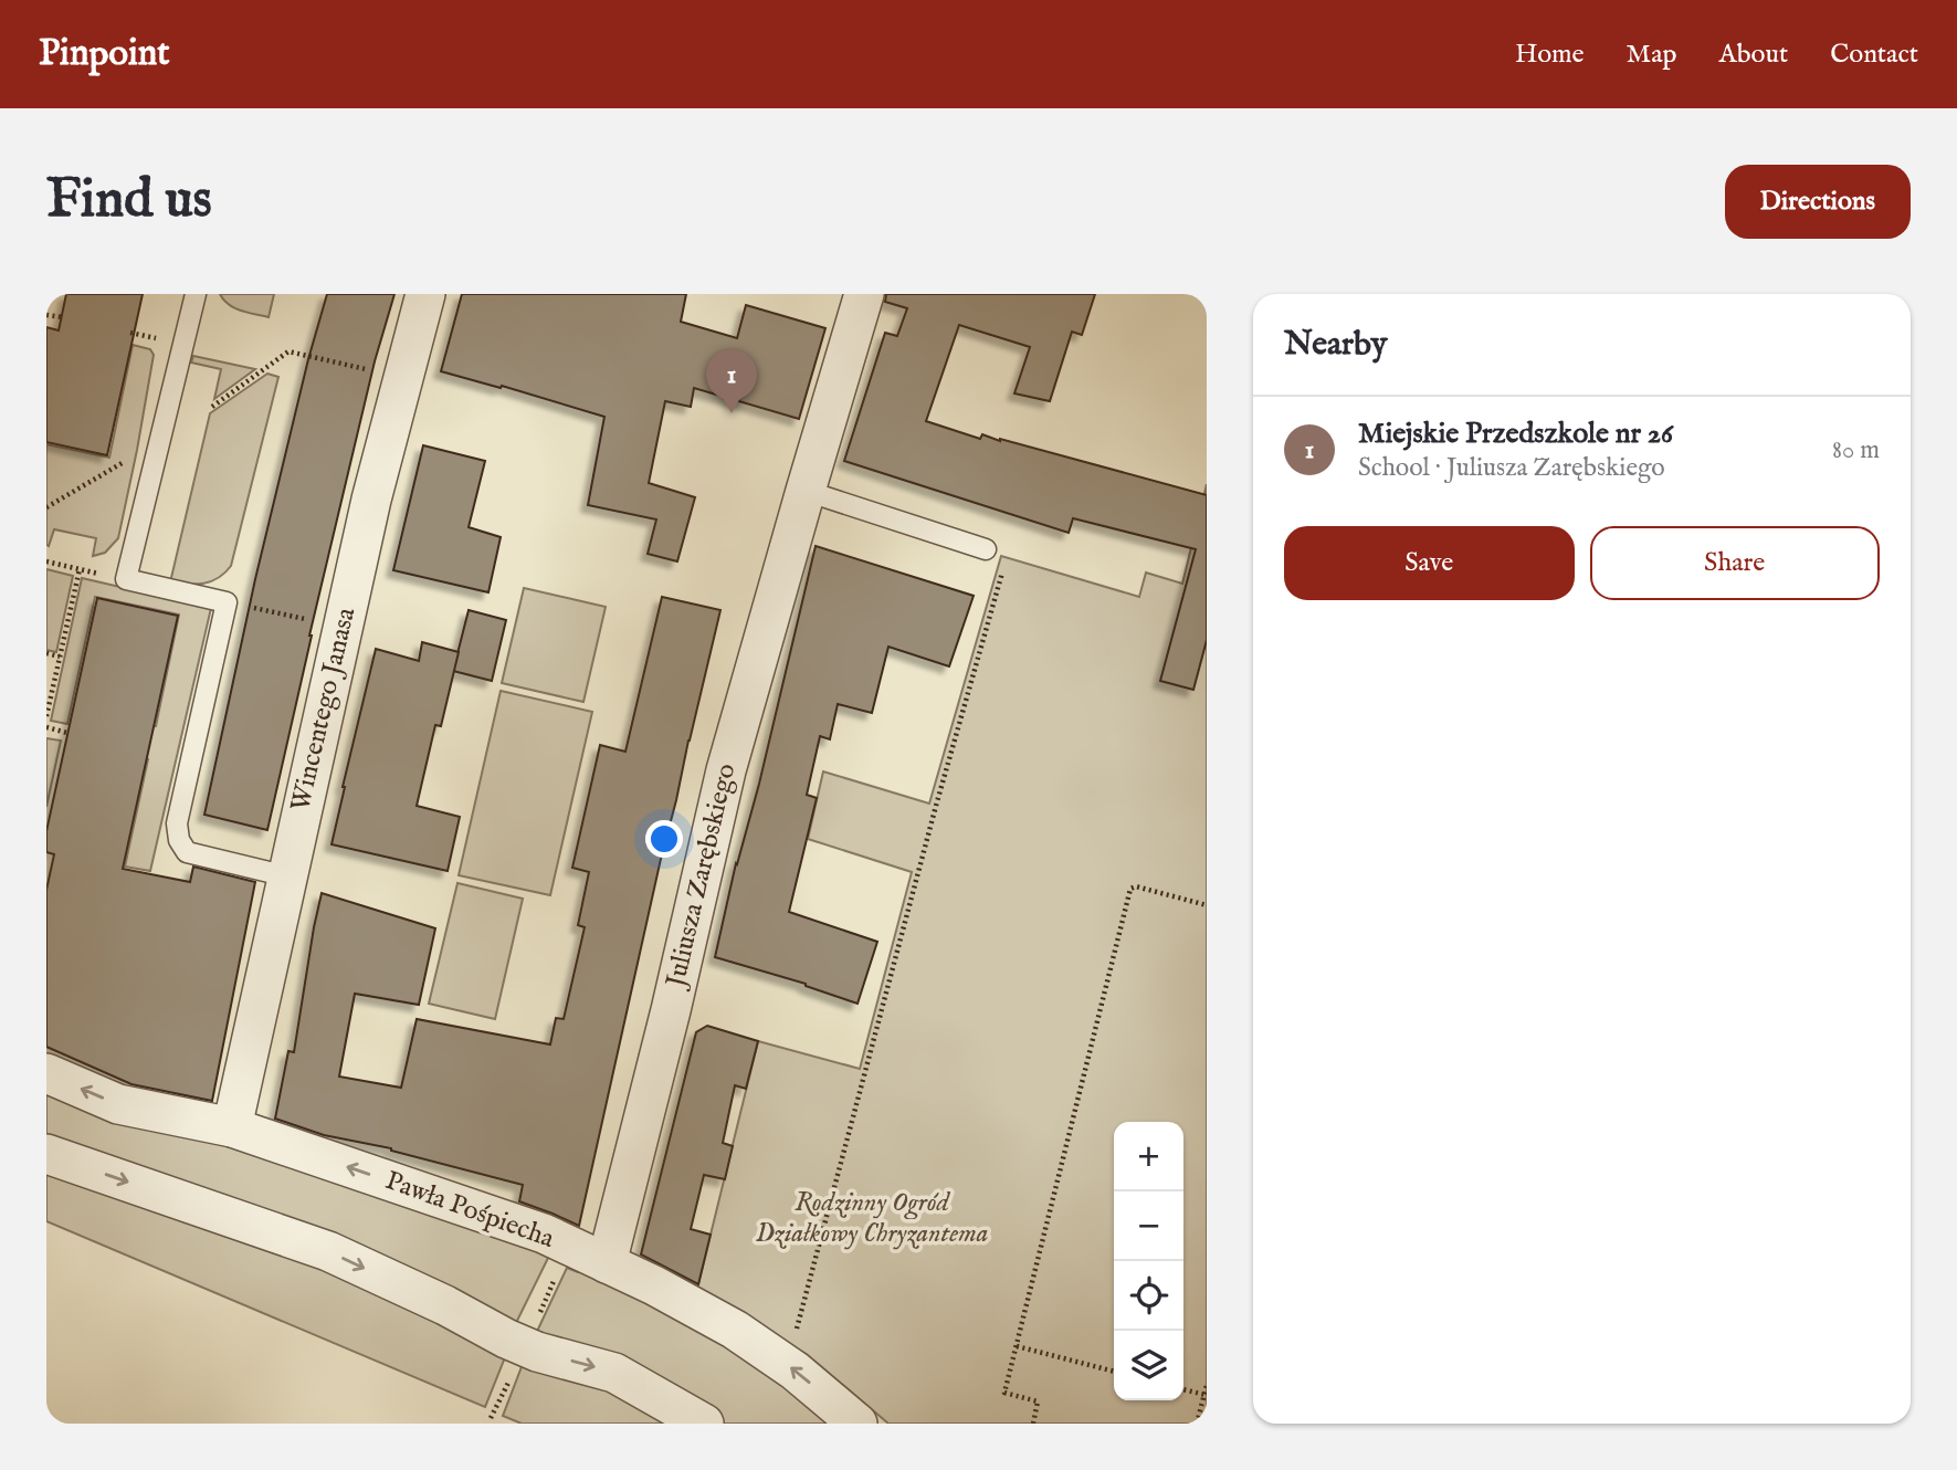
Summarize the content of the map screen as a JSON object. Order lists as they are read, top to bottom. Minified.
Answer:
{"streets":{"street":["Wincentego Janasa","Juliusza Zarębskiego","Pawła Pośpiecha"]},"crossings":[["Wincentego Janasa","Pawła Pośpiecha"],["Juliusza Zarębskiego","Pawła Pośpiecha"]],"parks":["Rodzinny Ogród Działkowy Chryzantema"],"page":{"header":"Pinpoint","nav":["Home","Map","About","Contact"],"buttons":["Directions",["Save","Share"]],"title":"Find us","heading":"Nearby","pins":"1","list":[{"mark":"1","name":"Miejskie Przedszkole nr 26","note":"School · Juliusza Zarębskiego","value":"80 m"}],"map_buttons":["+","−"]}}
